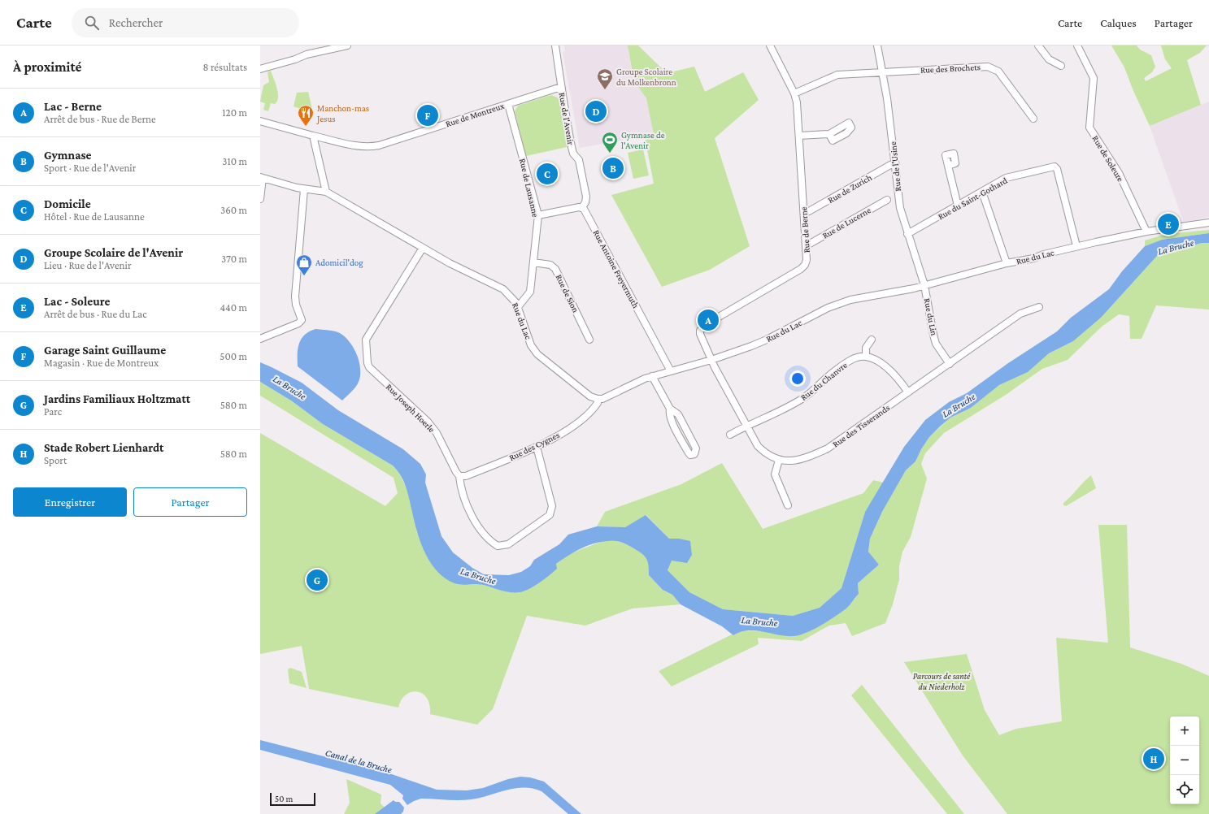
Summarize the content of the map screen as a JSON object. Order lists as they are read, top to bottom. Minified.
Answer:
{"streets":{"street":["Rue des Brochets","Rue de Montreux","Rue de l'Avenir","Rue de Soleure","Rue de l'Usine","Rue de Lausanne","Rue de Zurich","Rue du Saint-Gothard","Rue de Lucerne","Rue de Berne","Rue du Lac","Rue Antoine Freyermuth","Rue de Sion","Rue du Lin","Rue du Chanvre","Rue Joseph Hoerle","Rue des Tisserands","Rue des Cygnes"]},"crossings":[["Rue des Brochets","Rue de l'Usine"],["Rue des Brochets","Rue de Berne"],["Rue de Montreux","Rue de l'Avenir"],["Rue de Montreux","Rue de Lausanne"],["Rue de l'Avenir","Rue Antoine Freyermuth"],["Rue de Soleure","Rue du Lac"],["Rue de l'Usine","Rue de Zurich"],["Rue de l'Usine","Rue du Saint-Gothard"],["Rue de l'Usine","Rue du Lac"],["Rue de l'Usine","Rue du Lin"],["Rue de Lausanne","Rue du Lac"],["Rue de Lausanne","Rue de Sion"],["Rue de Zurich","Rue de Berne"],["Rue du Saint-Gothard","Rue du Lac"],["Rue de Lucerne","Rue de Berne"],["Rue de Berne","Rue du Lac"],["Rue de Berne","Rue des Tisserands"],["Rue du Lac","Rue Antoine Freyermuth"],["Rue du Lac","Rue du Lin"],["Rue du Lac","Rue Joseph Hoerle"],["Rue du Lac","Rue des Tisserands"],["Rue du Lac","Rue des Cygnes"],["Rue du Lin","Rue des Tisserands"],["Rue du Chanvre","Rue des Tisserands"],["Rue Joseph Hoerle","Rue des Cygnes"]],"water":["La Bruche","Canal de la Bruche"],"parks":["Parcours de santé du Niederholz"],"places":{"school or university":["Groupe Scolaire du Molkenbronn"],"restaurant":["Manchon-mas Jesus"],"sports":["Gymnase de l'Avenir"],"shop":["Adomicil'dog"]},"scale_bar":"50 m","page":{"header":"Carte","search":"Rechercher","nav":["Carte","Calques","Partager"],"heading":["À proximité","8 résultats"],"list":[{"mark":"A","name":"Lac - Berne","note":"Arrêt de bus · Rue de Berne","value":"120 m"},{"mark":"B","name":"Gymnase","note":"Sport · Rue de l'Avenir","value":"310 m"},{"mark":"C","name":"Domicile","note":"Hôtel · Rue de Lausanne","value":"360 m"},{"mark":"D","name":"Groupe Scolaire de l'Avenir","note":"Lieu · Rue de l'Avenir","value":"370 m"},{"mark":"E","name":"Lac - Soleure","note":"Arrêt de bus · Rue du Lac","value":"440 m"},{"mark":"F","name":"Garage Saint Guillaume","note":"Magasin · Rue de Montreux","value":"500 m"},{"mark":"G","name":"Jardins Familiaux Holtzmatt","note":"Parc","value":"580 m"},{"mark":"H","name":"Stade Robert Lienhardt","note":"Sport","value":"580 m"}],"pins":["D","F","B","C","E","A","G","H"],"buttons":["Enregistrer","Partager"],"map_buttons":["+","−"],"scale":"50 m"}}
